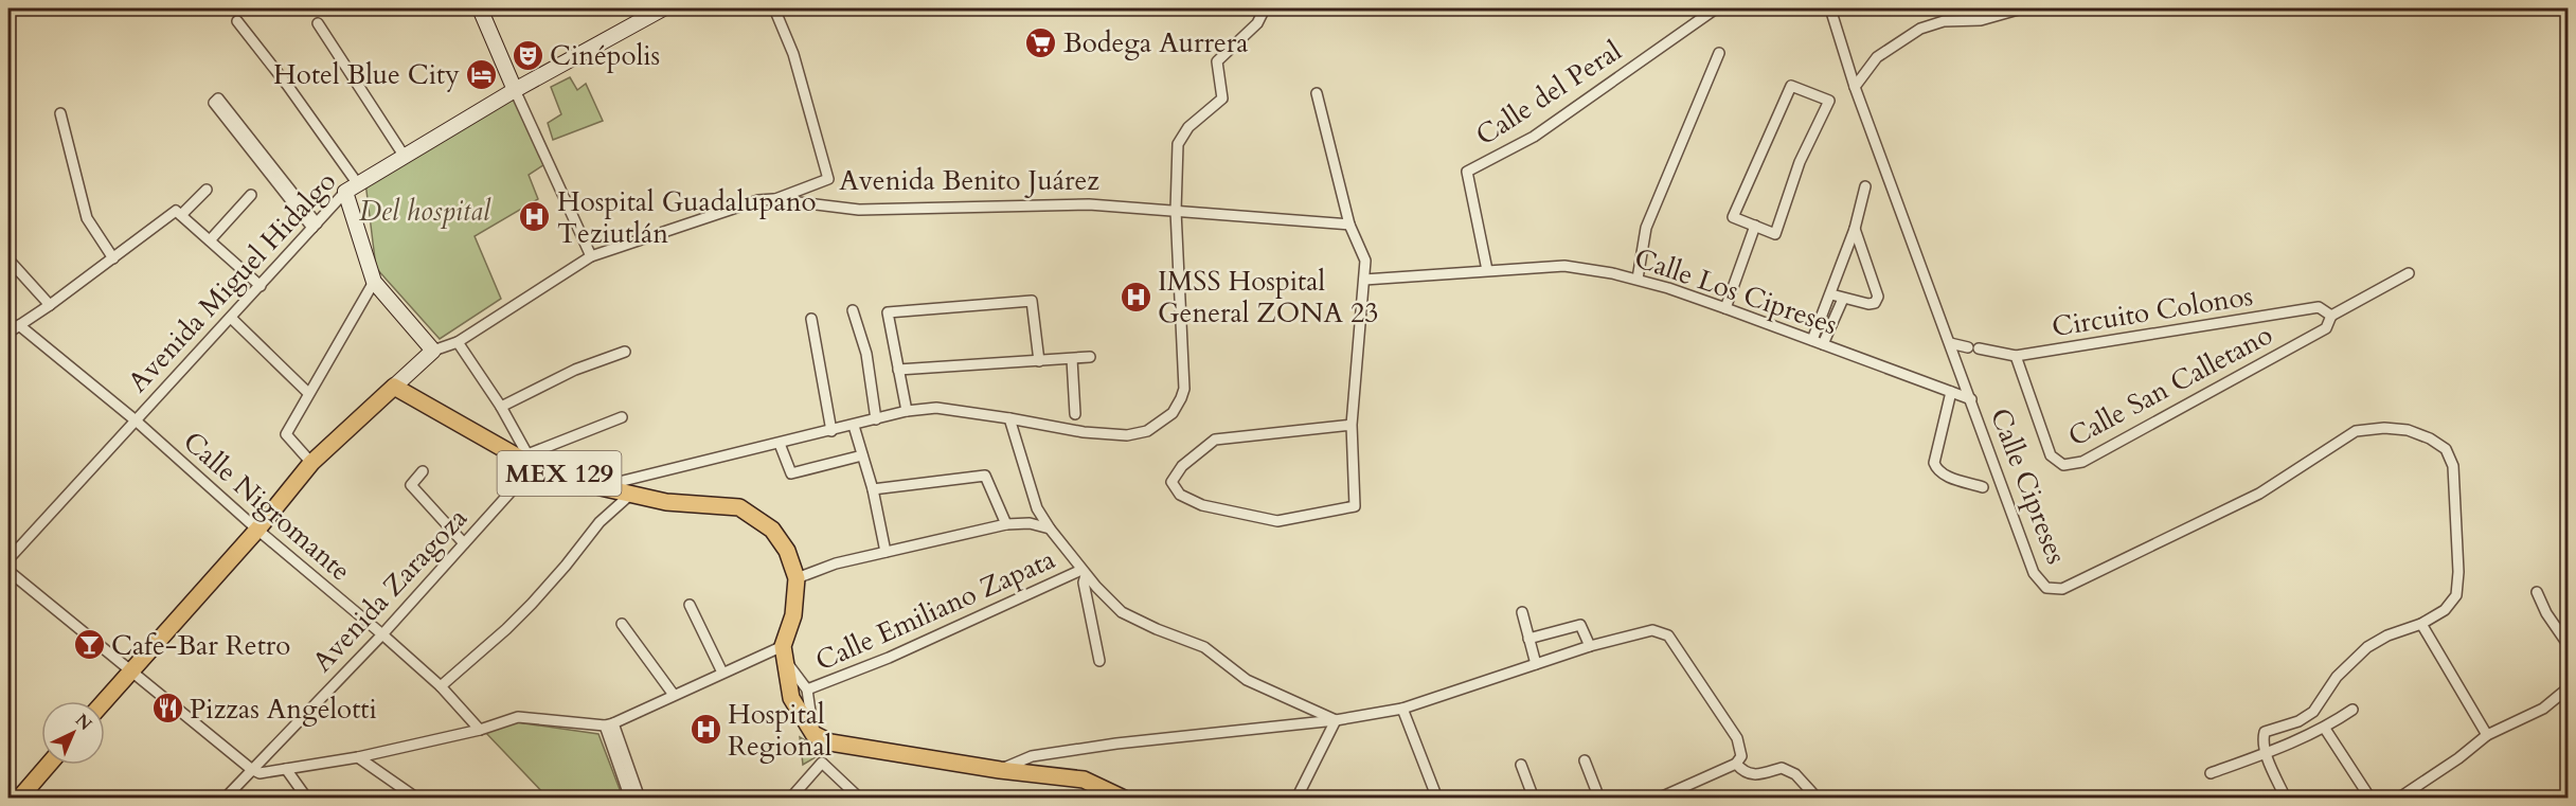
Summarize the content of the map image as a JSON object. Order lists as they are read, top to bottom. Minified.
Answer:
{"streets":{"main road":["Avenida Miguel Hidalgo","MEX 129"],"street":["Calle del Peral","Avenida Benito Juárez","Calle Los Cipreses","Circuito Colonos","Calle San Calletano","Calle Cipreses","Calle Nigromante","Avenida Zaragoza","Calle Emiliano Zapata"]},"crossings":[["Calle del Peral","Calle Los Cipreses"],["Avenida Miguel Hidalgo","Calle Nigromante"],["Calle Los Cipreses","Calle Cipreses"],["Circuito Colonos","Calle San Calletano"],["Circuito Colonos","Calle Cipreses"],["MEX 129","Avenida Zaragoza"],["Calle Nigromante","Avenida Zaragoza"]],"parks":["Del hospital"],"places":{"supermarket":["Bodega Aurrera"],"theatre":["Cinépolis"],"hotel":["Hotel Blue City"],"hospital":["Hospital Guadalupano Teziutlán","IMSS Hospital General ZONA 23","Hospital Regional"],"bar":["Cafe-Bar Retro"],"restaurant":["Pizzas Angelotti"]},"north":"top right"}
